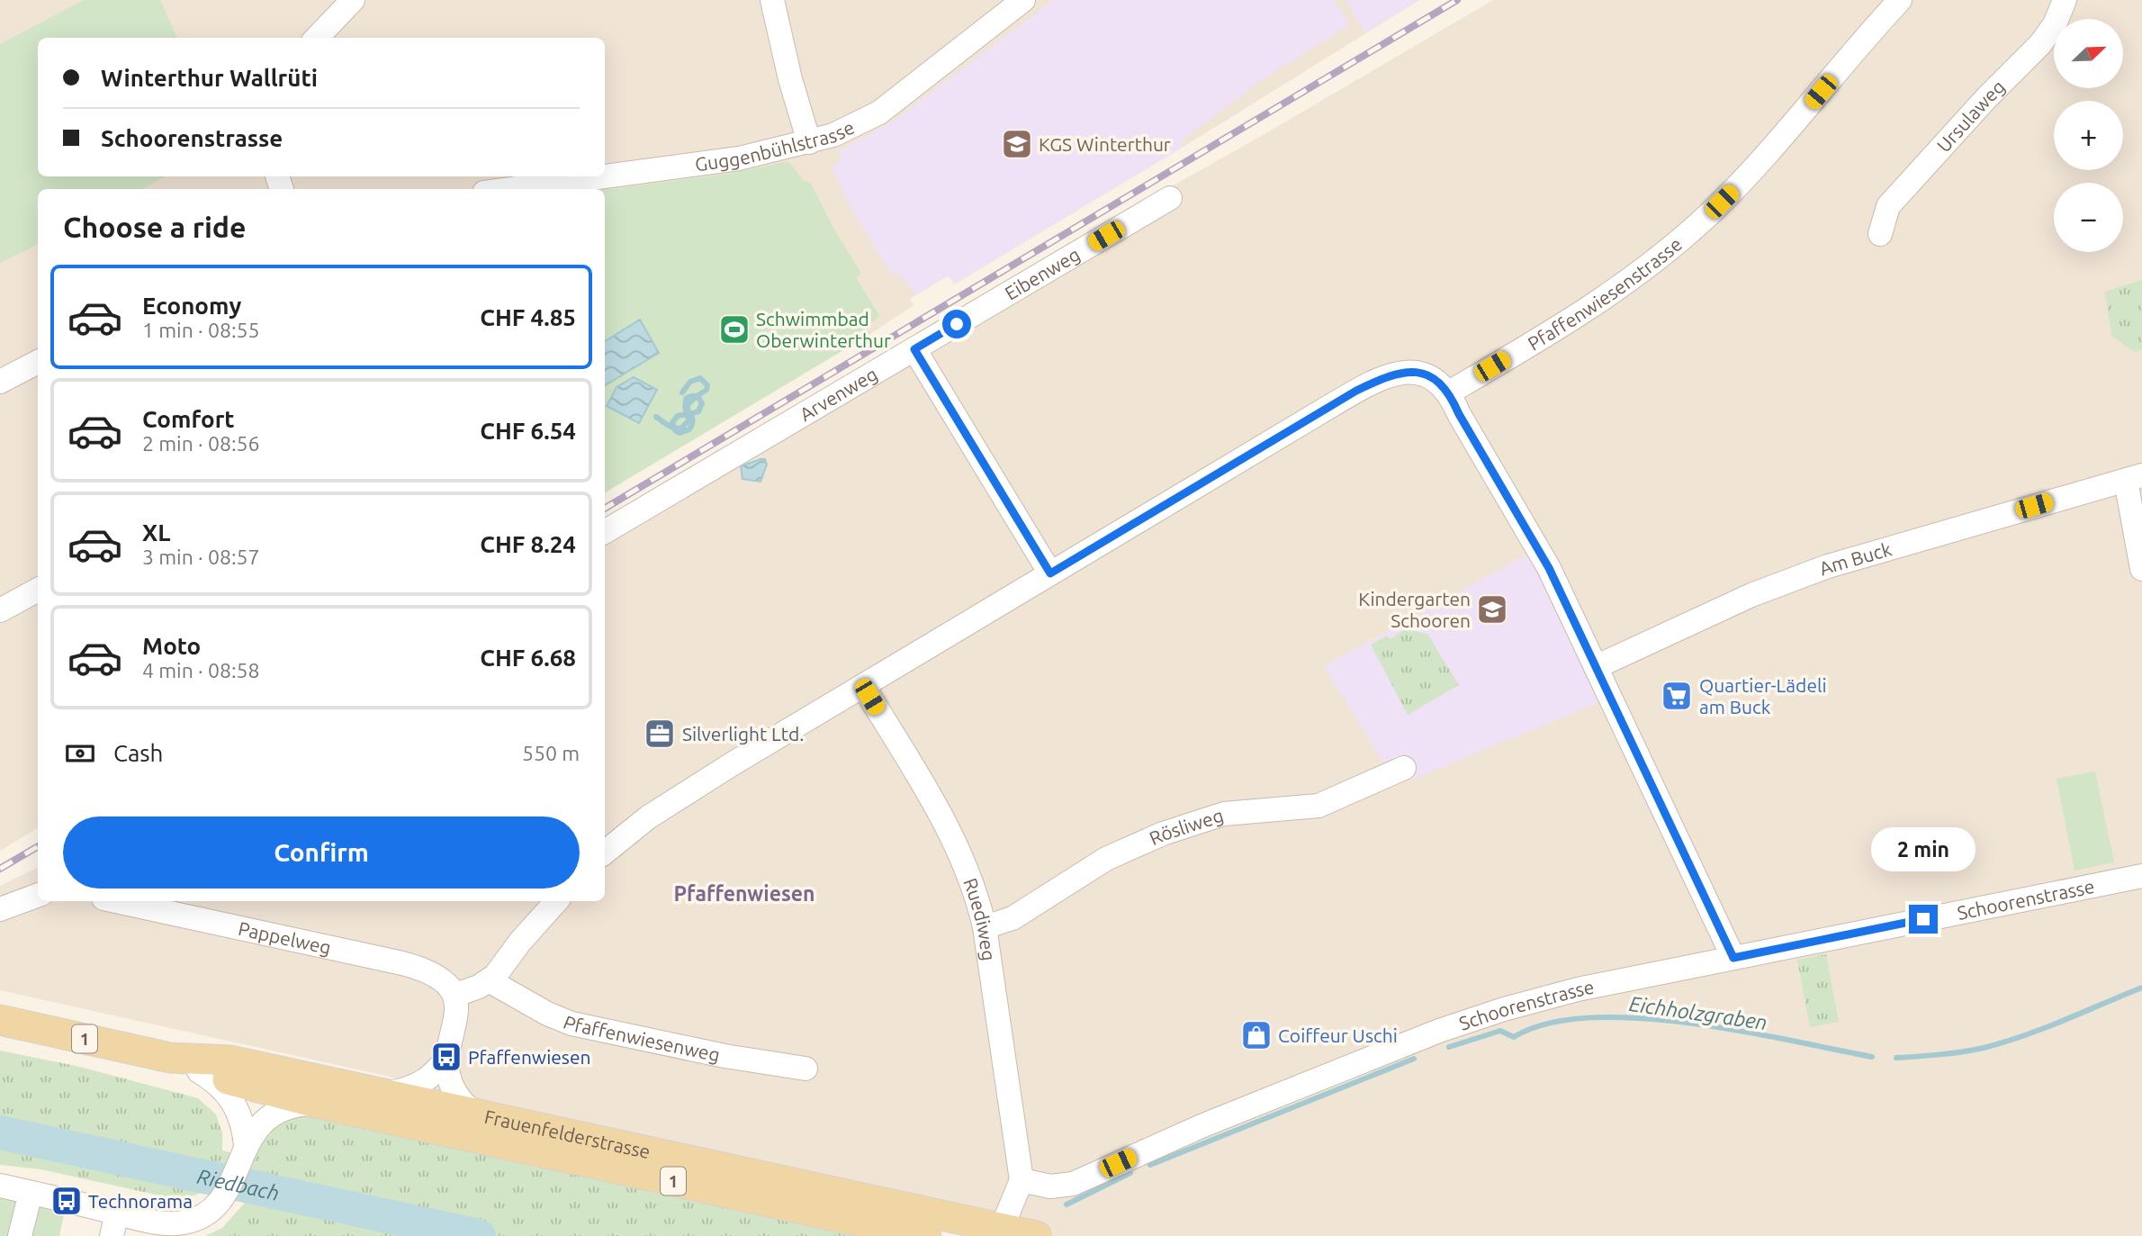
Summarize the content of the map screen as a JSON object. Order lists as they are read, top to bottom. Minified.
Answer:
{"streets":{"main road":["1","Frauenfelderstrasse"],"street":["Ursulaweg","Guggenbühlstrasse","Eibenweg","Pfaffenwiesenstrasse","Arvenweg","Am Buck","Rösliweg","Schoorenstrasse","Ruediweg","Pappelweg","Pfaffenwiesenweg"]},"crossings":[["Eibenweg","Arvenweg"],["Rösliweg","Ruediweg"],["Schoorenstrasse","Ruediweg"]],"districts":["Pfaffenwiesen"],"water":["Eichholzgraben","Riedbach"],"places":{"school or university":["KGS Winterthur","Kindergarten Schooren"],"sports":["Schwimmbad Oberwinterthur"],"supermarket":["Quartier-Lädeli am Buck"],"office":["Silverlight Ltd."],"shop":["Coiffeur Uschi"],"bus stop":["Pfaffenwiesen","Technorama"]},"north":"top right","page":{"map_buttons":["+","−"],"banner":["Winterthur Wallrüti","Schoorenstrasse"],"heading":"Choose a ride","list":[{"name":"Economy","note":"1 min · 08:55","value":"CHF 4.85"},{"name":"Comfort","note":"2 min · 08:56","value":"CHF 6.54"},{"name":"XL","note":"3 min · 08:57","value":"CHF 8.24"},{"name":"Moto","note":"4 min · 08:58","value":"CHF 6.68"}],"pay":["Cash","550 m"],"buttons":"Confirm","bubble":"2 min"}}
